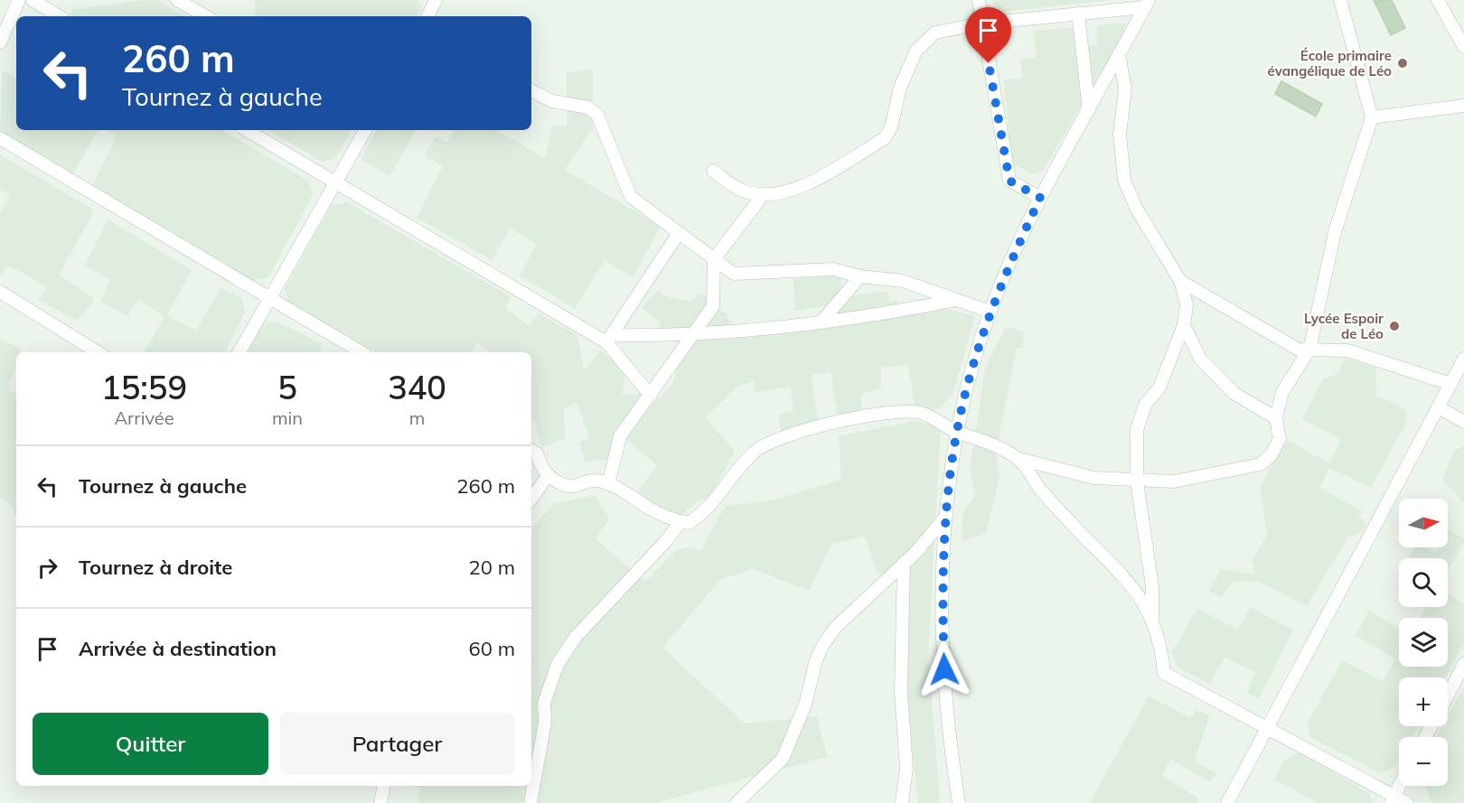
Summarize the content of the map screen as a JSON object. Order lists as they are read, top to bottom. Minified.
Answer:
{"places":["École primaire évangélique de Léo","Lycée Espoir de Léo"],"north":"right","page":{"turn":["260 m","Tournez à gauche"],"eta":["15:59","Arrivée","5","min","340","m"],"list":[{"name":"Tournez à gauche","value":"260 m"},{"name":"Tournez à droite","value":"20 m"},{"name":"Arrivée à destination","value":"60 m"}],"map_buttons":["+","−"],"buttons":["Quitter","Partager"]}}
